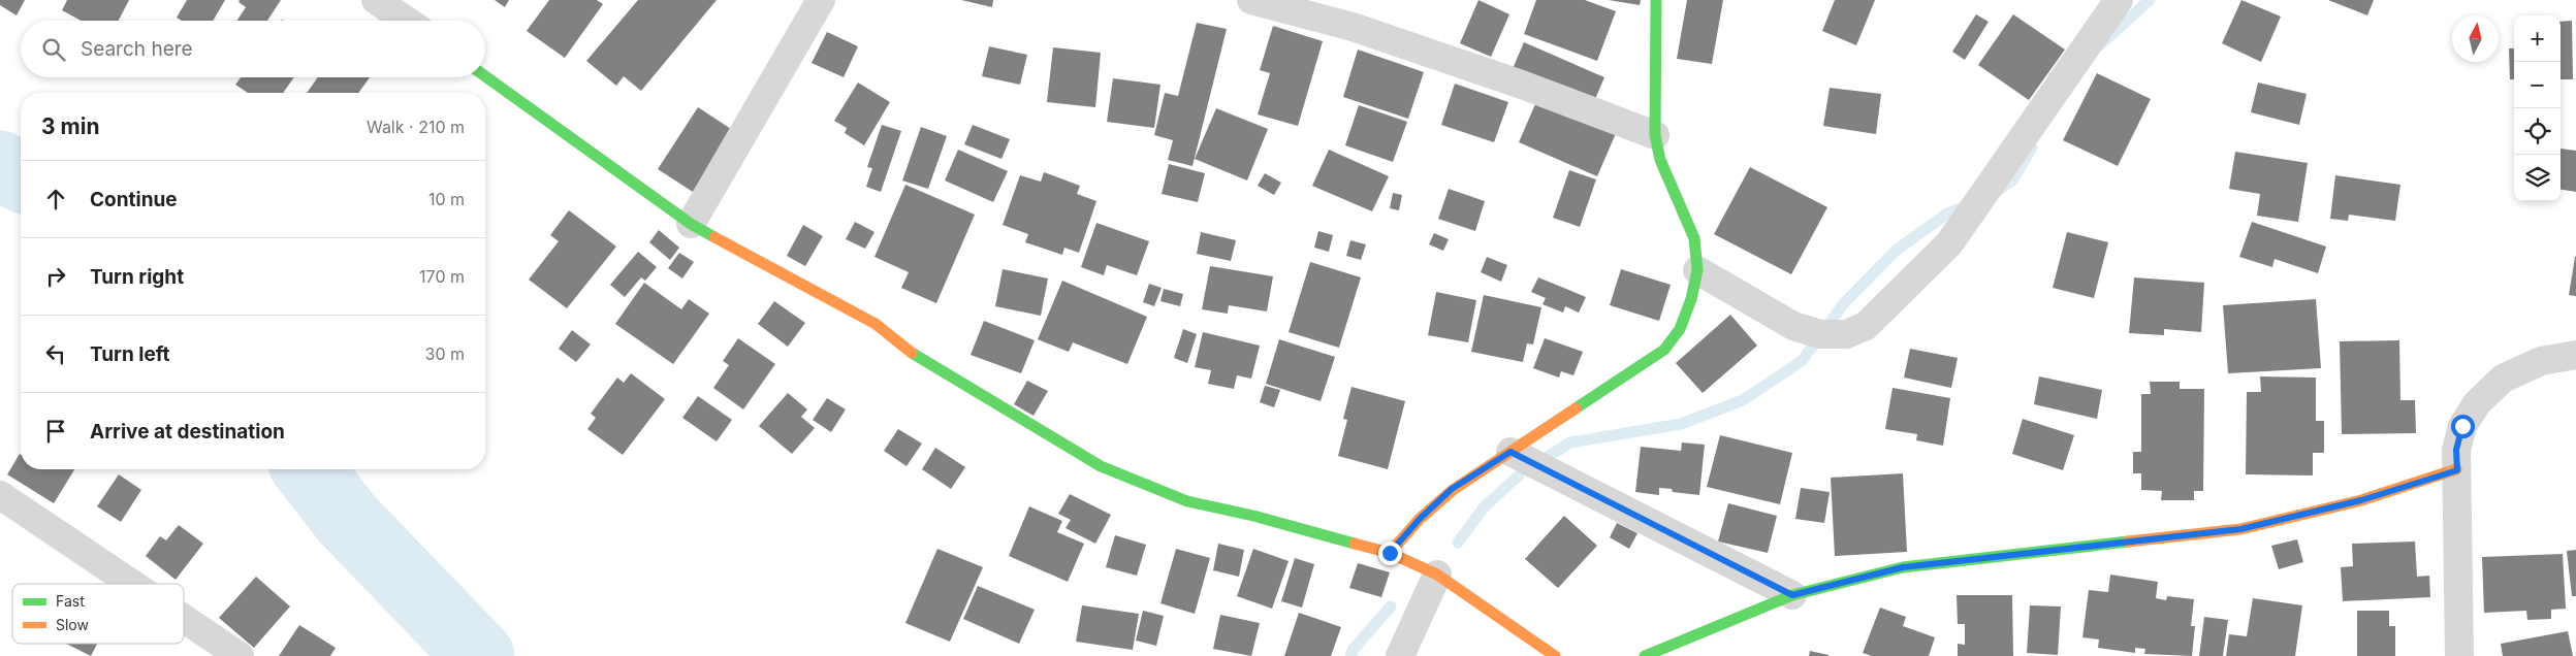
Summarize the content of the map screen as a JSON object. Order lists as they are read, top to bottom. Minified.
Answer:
{"legend":["Fast","Slow"],"north":"top","page":{"map_buttons":["+","−"],"search":"Search here","heading":["3 min","Walk · 210 m"],"list":[["Continue","10 m"],["Turn right","170 m"],["Turn left","30 m"],"Arrive at destination"]}}
